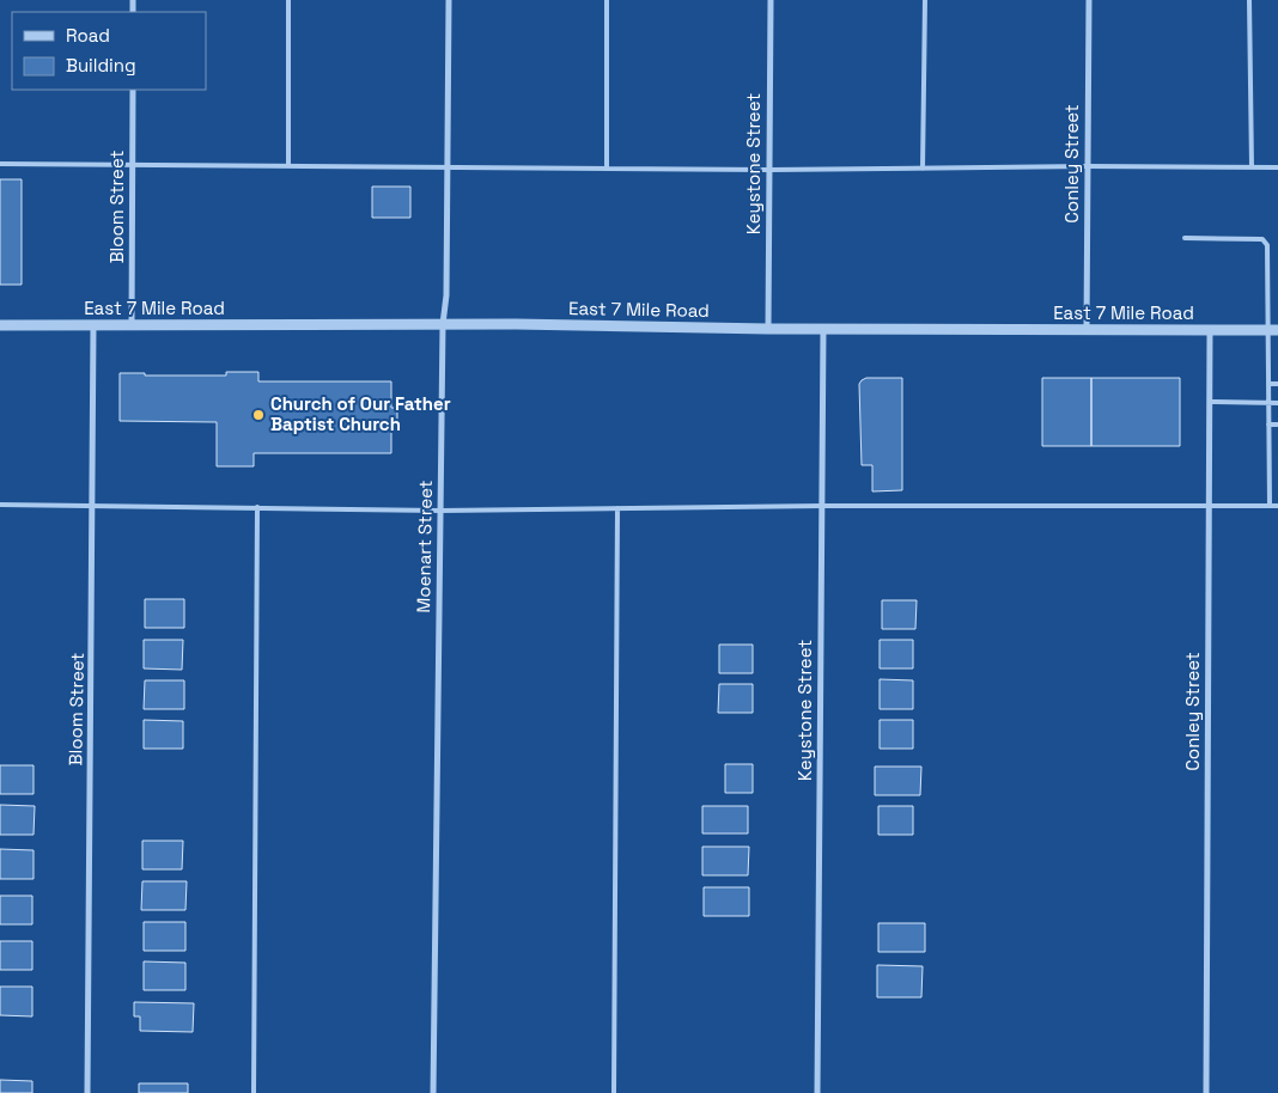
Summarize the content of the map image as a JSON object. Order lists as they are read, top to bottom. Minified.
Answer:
{"streets":{"street":["Keystone Street","Conley Street","Bloom Street","East 7 Mile Road","Moenart Street"]},"crossings":[["Keystone Street","East 7 Mile Road"],["Conley Street","East 7 Mile Road"],["Bloom Street","East 7 Mile Road"],["East 7 Mile Road","Moenart Street"]],"places":["Church of Our Father Baptist Church"],"legend":["Road","Building"]}
